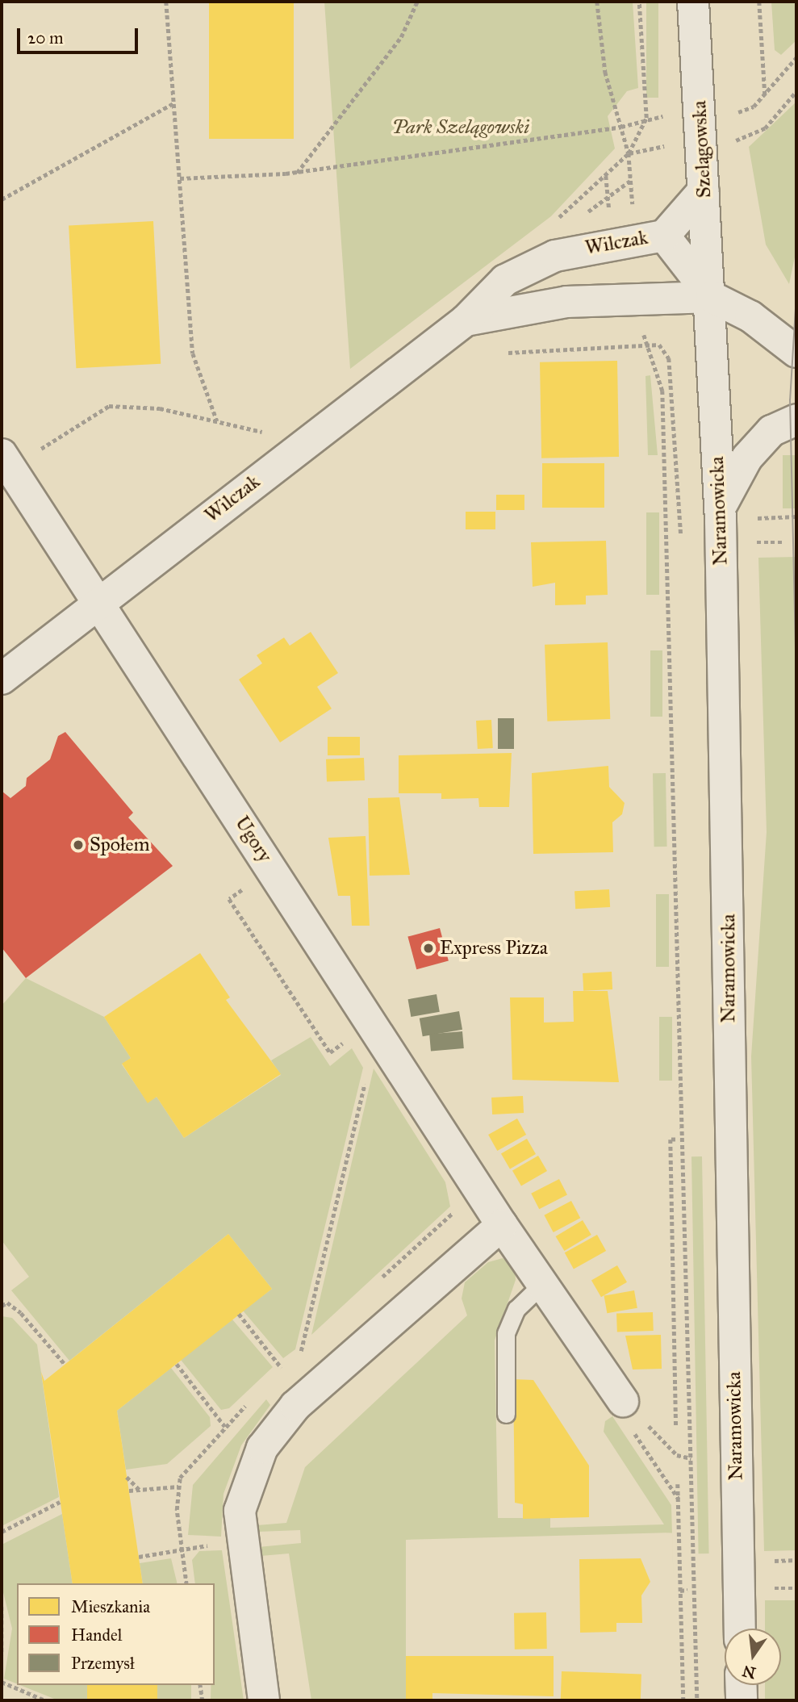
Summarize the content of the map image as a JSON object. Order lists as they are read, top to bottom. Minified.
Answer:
{"streets":{"street":["Szelągowska","Wilczak","Naramowicka","Ugory"]},"crossings":[["Szelągowska","Wilczak"],["Szelągowska","Naramowicka"],["Wilczak","Naramowicka"],["Wilczak","Ugory"]],"parks":["Park Szelągowski"],"places":["Społem","Express Pizza"],"legend":["Mieszkania","Handel","Przemysł"],"scale_bar":"20 m","north":"bottom"}
